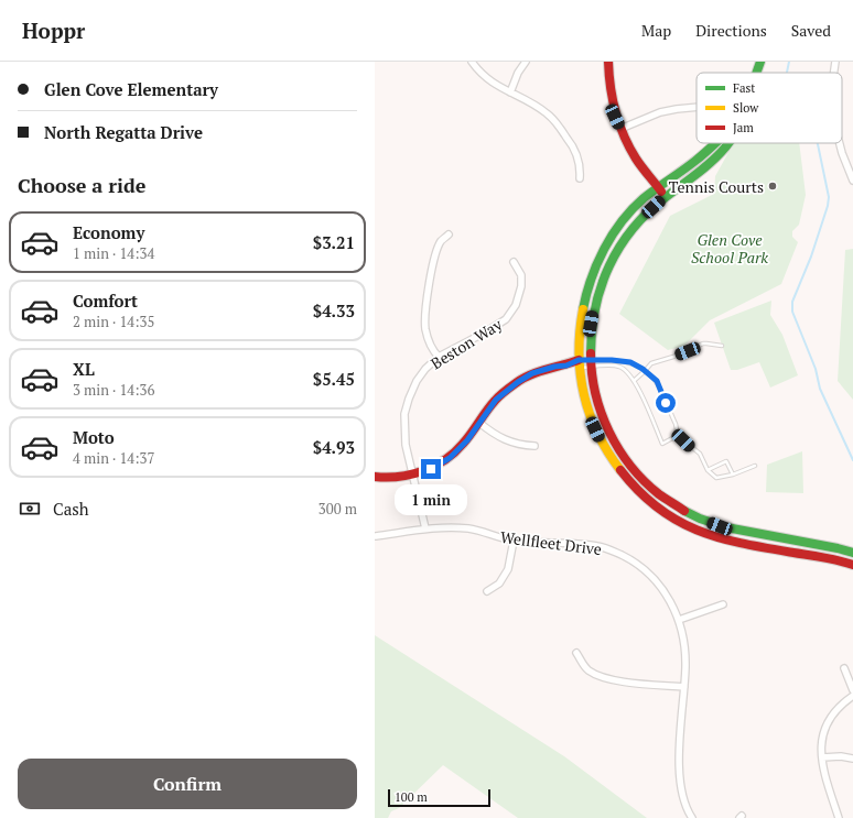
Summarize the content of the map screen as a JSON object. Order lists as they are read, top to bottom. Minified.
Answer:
{"streets":{"street":["Beston Way","Wellfleet Drive"]},"crossings":[["Beston Way","Wellfleet Drive"]],"parks":["Glen Cove School Park"],"places":["Tennis Courts"],"legend":["Fast","Slow","Jam"],"scale_bar":"100 m","page":{"header":"Hoppr","nav":["Map","Directions","Saved"],"banner":["Glen Cove Elementary","North Regatta Drive"],"heading":"Choose a ride","list":[{"name":"Economy","note":"1 min · 14:34","value":"$3.21"},{"name":"Comfort","note":"2 min · 14:35","value":"$4.33"},{"name":"XL","note":"3 min · 14:36","value":"$5.45"},{"name":"Moto","note":"4 min · 14:37","value":"$4.93"}],"pay":["Cash","300 m"],"bubble":"1 min","buttons":"Confirm","scale":"100 m"}}
